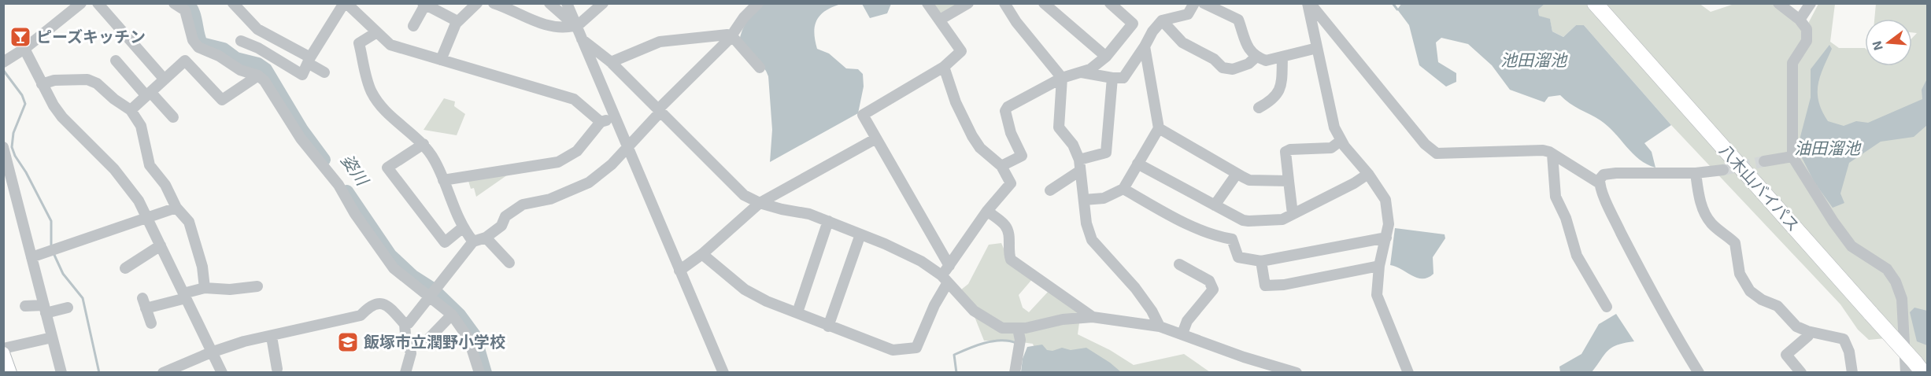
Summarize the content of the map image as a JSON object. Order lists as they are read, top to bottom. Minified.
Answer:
{"streets":{"highway":["八木山バイパス"]},"water":["池田溜池","油田溜池","姿川"],"places":{"bar":["ピーズキッチン"],"school or university":["飯塚市立潤野小学校"]},"north":"left"}
